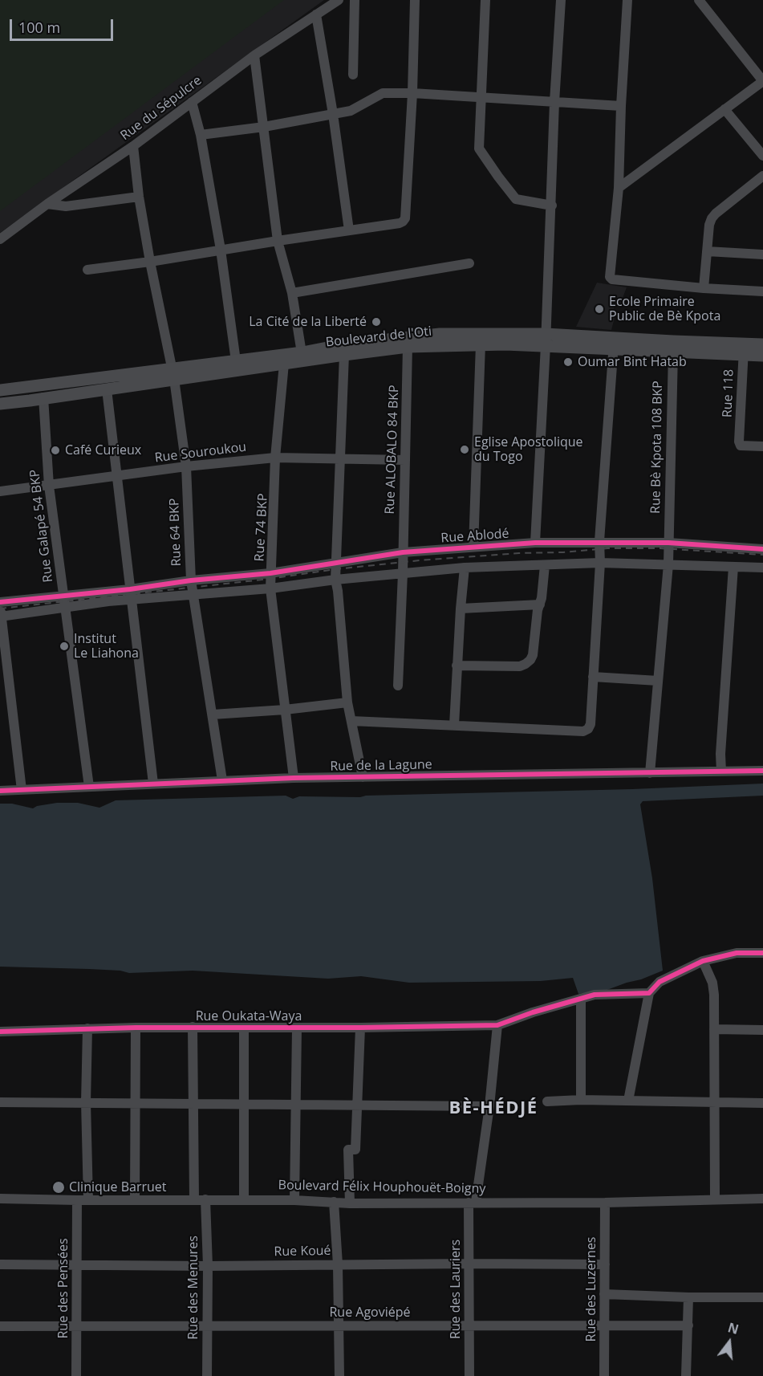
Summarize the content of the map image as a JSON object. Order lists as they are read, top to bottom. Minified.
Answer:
{"streets":{"main road":["Boulevard de l'Oti"],"street":["Rue du Sépulcre","Rue 118","Rue Bè Kpota 108 BKP","Rue ALOBALO 84 BKP","Rue Souroukou","Rue Galapé 54 BKP","Rue 74 BKP","Rue 64 BKP","Rue Ablodé","Rue de la Lagune","Rue Oukata-Waya","Boulevard Félix Houphouët-Boigny","Rue Koué","Rue des Menures","Rue des Pensées","Rue des Lauriers","Rue des Luzernes","Rue Agoviépé"]},"crossings":[["Rue du Sépulcre","Rue 64 BKP"],["Boulevard de l'Oti","Rue 118"],["Boulevard de l'Oti","Rue Bè Kpota 108 BKP"],["Boulevard de l'Oti","Rue ALOBALO 84 BKP"],["Boulevard de l'Oti","Rue Galapé 54 BKP"],["Boulevard de l'Oti","Rue 74 BKP"],["Boulevard de l'Oti","Rue 64 BKP"],["Rue Bè Kpota 108 BKP","Rue Ablodé"],["Rue Bè Kpota 108 BKP","Rue de la Lagune"],["Rue ALOBALO 84 BKP","Rue Souroukou"],["Rue ALOBALO 84 BKP","Rue Ablodé"],["Rue Souroukou","Rue Galapé 54 BKP"],["Rue Souroukou","Rue 74 BKP"],["Rue Souroukou","Rue 64 BKP"],["Rue Galapé 54 BKP","Rue de la Lagune"],["Rue 74 BKP","Rue Ablodé"],["Rue 74 BKP","Rue de la Lagune"],["Rue 64 BKP","Rue Ablodé"],["Rue 64 BKP","Rue de la Lagune"],["Rue Oukata-Waya","Rue des Lauriers"],["Boulevard Félix Houphouët-Boigny","Rue des Menures"],["Boulevard Félix Houphouët-Boigny","Rue des Pensées"],["Boulevard Félix Houphouët-Boigny","Rue des Lauriers"],["Boulevard Félix Houphouët-Boigny","Rue des Luzernes"],["Rue Koué","Rue des Menures"],["Rue Koué","Rue des Pensées"],["Rue Koué","Rue des Lauriers"],["Rue Koué","Rue des Luzernes"],["Rue des Menures","Rue Agoviépé"],["Rue des Pensées","Rue Agoviépé"],["Rue des Lauriers","Rue Agoviépé"],["Rue des Luzernes","Rue Agoviépé"]],"districts":["BÈ-HÉDJÉ"],"places":["Ecole Primaire Public de Bè Kpota","La Cité de la Liberté","Oumar Bint Hatab","Eglise Apostolique du Togo","Café Curieux","Institut Le Liahona","Clinique Barruet"],"scale_bar":"100 m","north":"top"}
